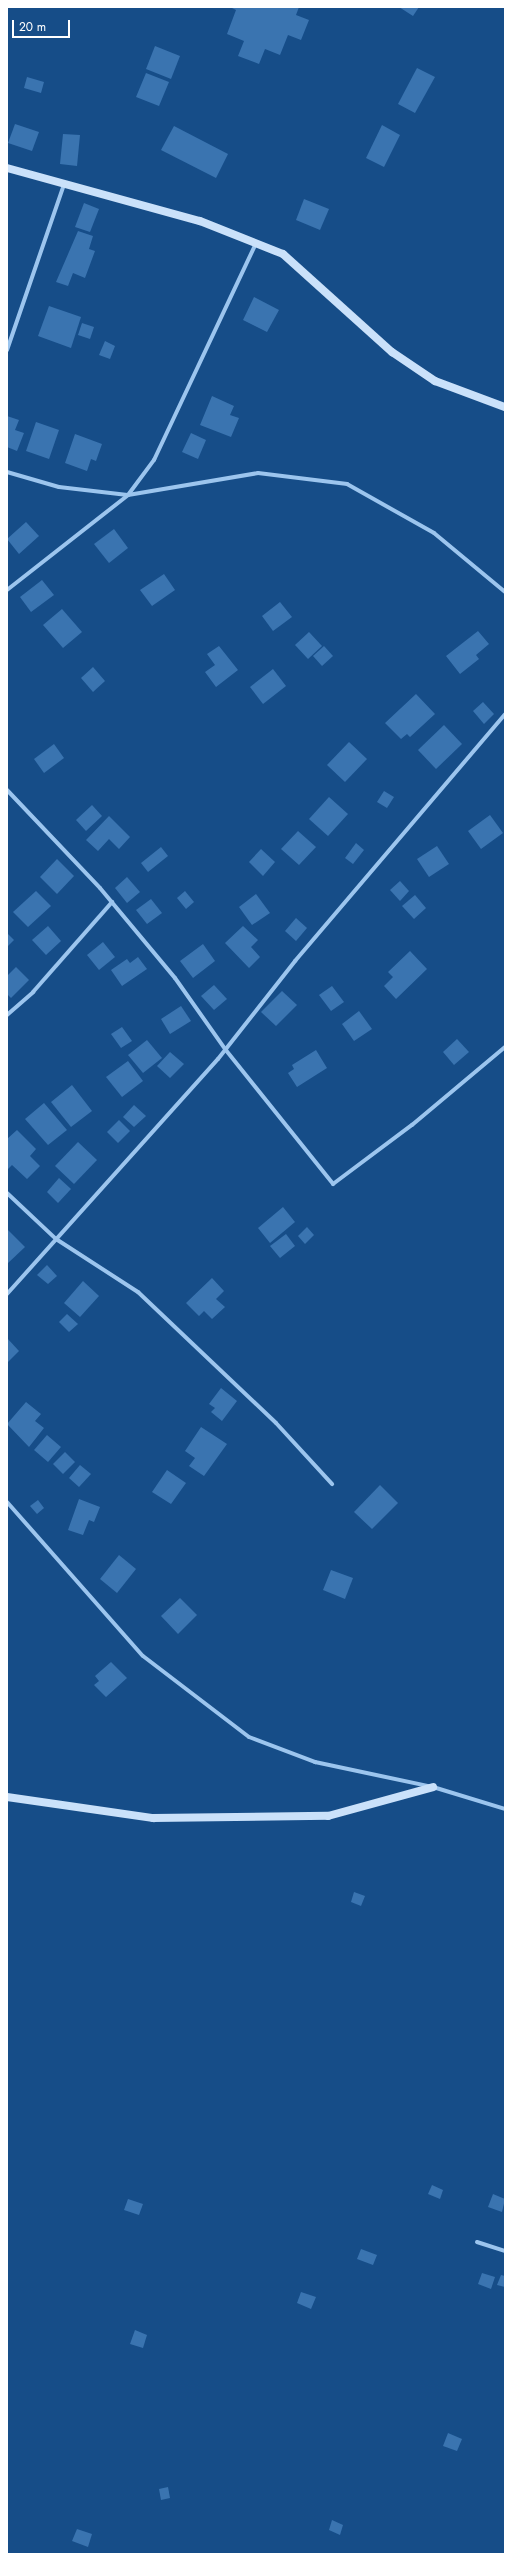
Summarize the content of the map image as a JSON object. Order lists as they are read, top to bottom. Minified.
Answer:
{"scale_bar":"20 m"}
